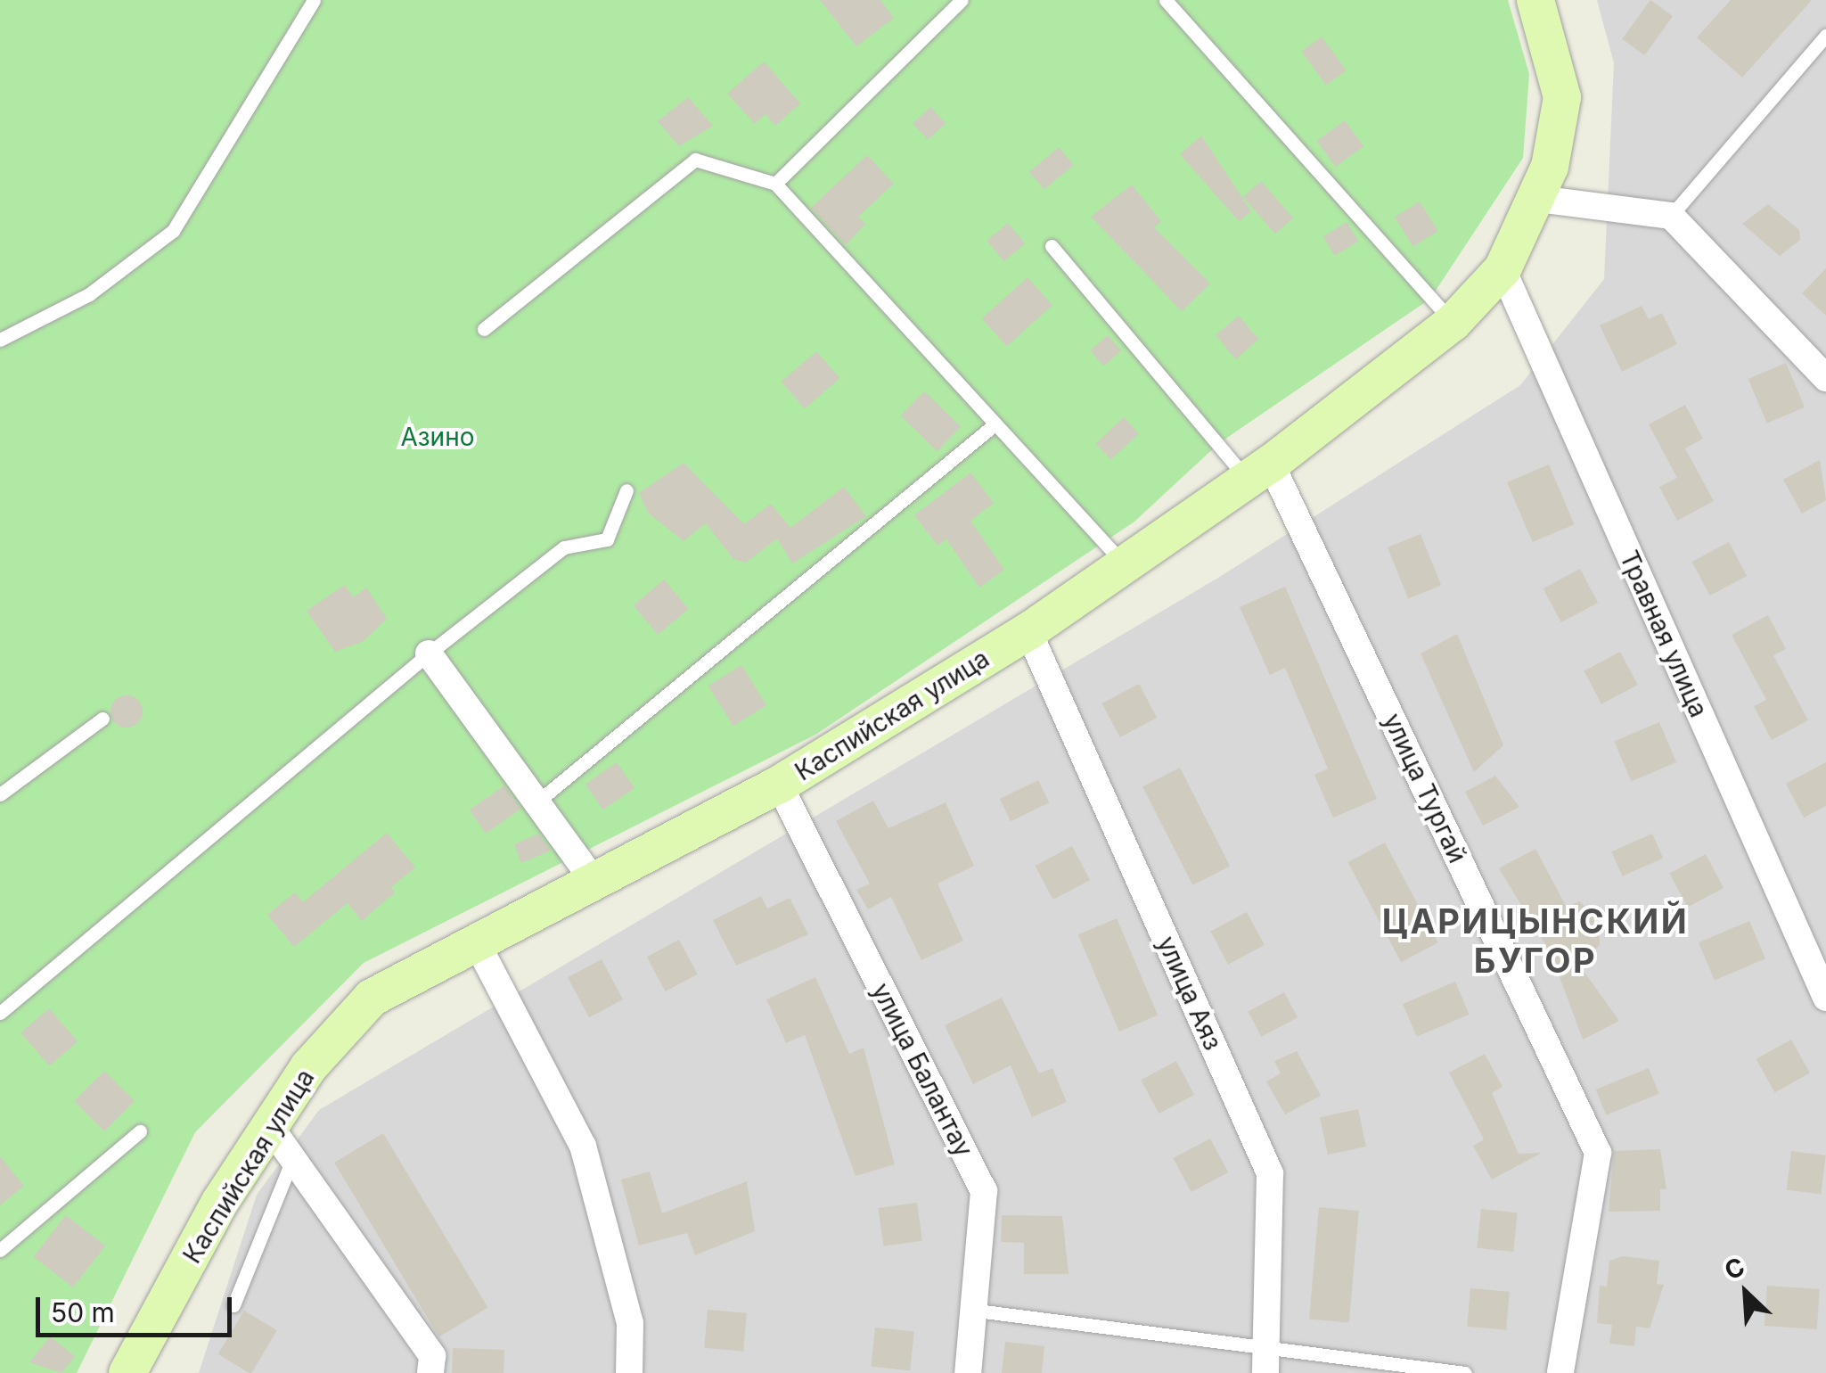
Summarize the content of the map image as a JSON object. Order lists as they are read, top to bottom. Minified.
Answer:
{"streets":{"street":["Травная улица","Каспийская улица","улица Тургай","улица Аяз","улица Балантау"]},"crossings":[["Травная улица","Каспийская улица"],["Каспийская улица","улица Тургай"],["Каспийская улица","улица Аяз"],["Каспийская улица","улица Балантау"]],"districts":["ЦАРИЦЫНСКИЙ БУГОР"],"parks":["Азино"],"scale_bar":"50 m","north":"top left"}
